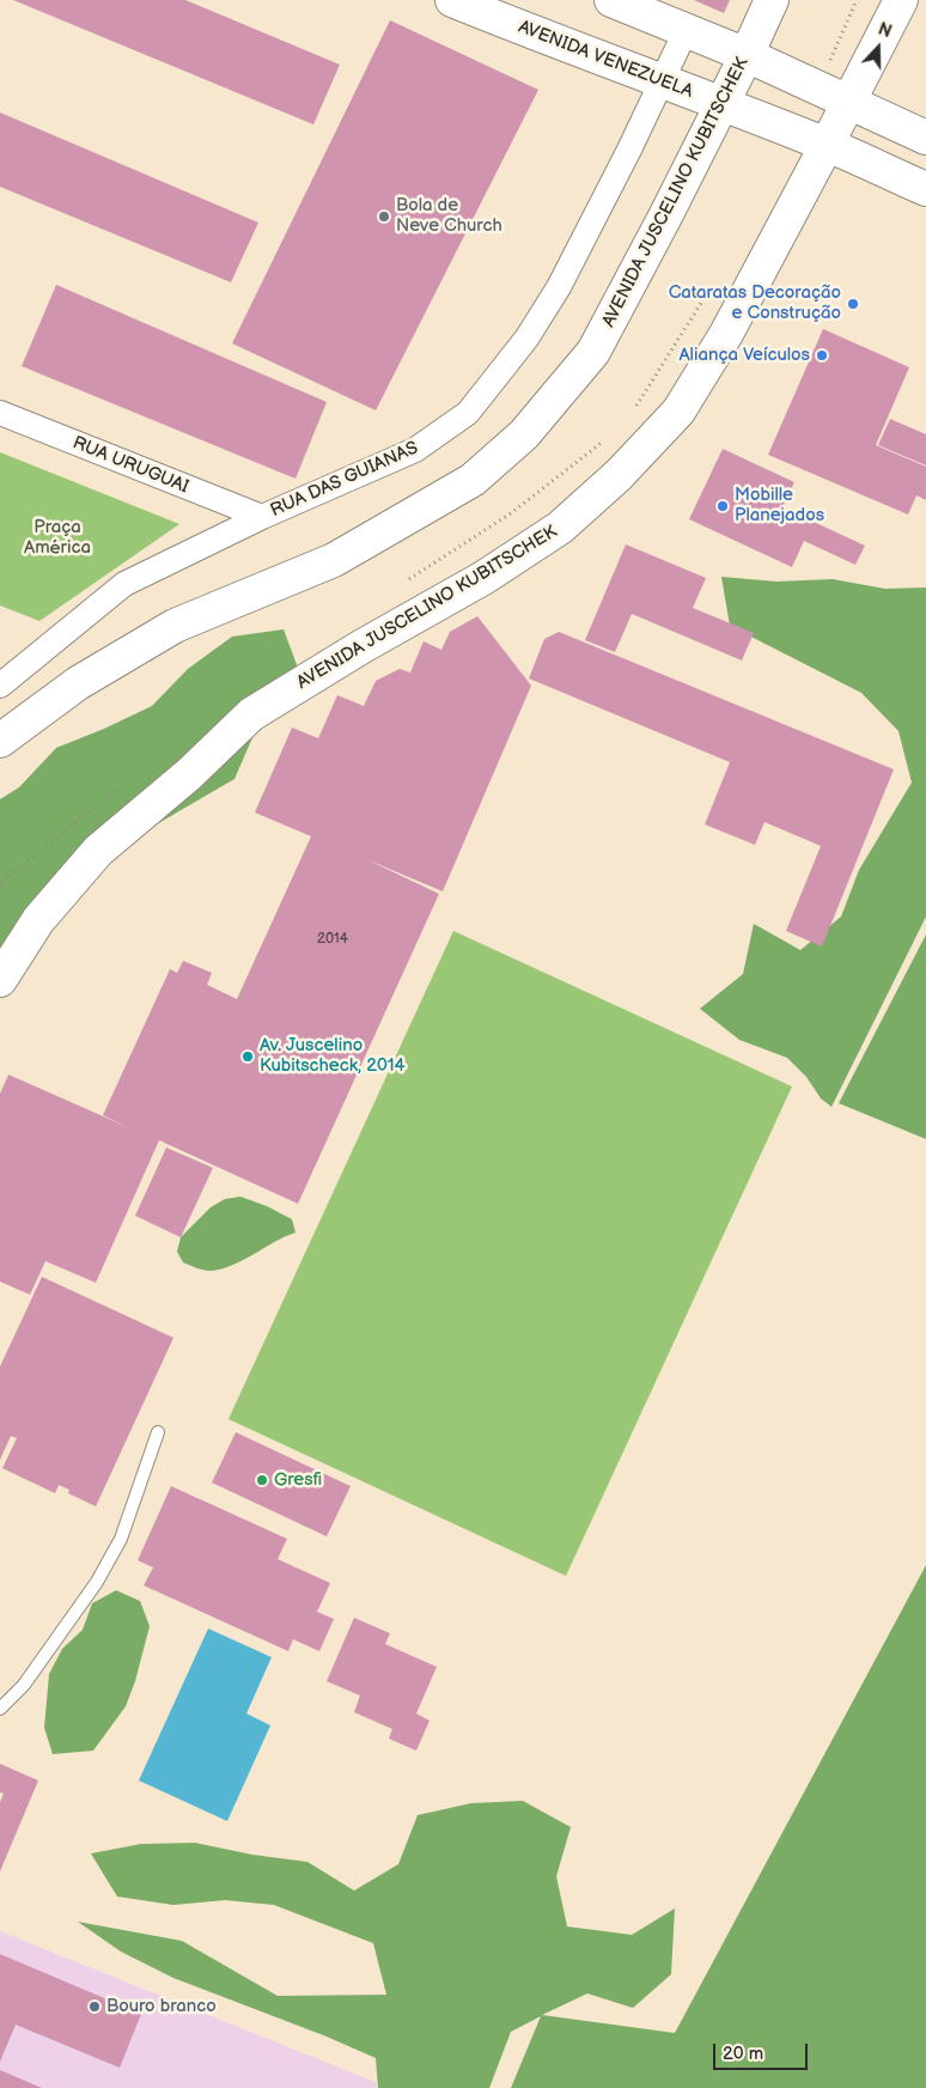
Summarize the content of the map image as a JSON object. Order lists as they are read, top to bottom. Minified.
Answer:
{"streets":{"main road":["AVENIDA VENEZUELA","AVENIDA JUSCELINO KUBITSCHEK"],"street":["RUA URUGUAI","RUA DAS GUIANAS"]},"crossings":[["AVENIDA VENEZUELA","AVENIDA JUSCELINO KUBITSCHEK"],["AVENIDA VENEZUELA","RUA DAS GUIANAS"],["RUA URUGUAI","RUA DAS GUIANAS"]],"parks":["Praça América"],"places":["Bola de Neve Church","Cataratas Decoração e Construção","Aliança Veículos","Mobille Planejados","Av. Juscelino Kubitscheck, 2014","Gresfi","Bouro branco"],"house_numbers":["2014"],"scale_bar":"20 m","north":"top"}
